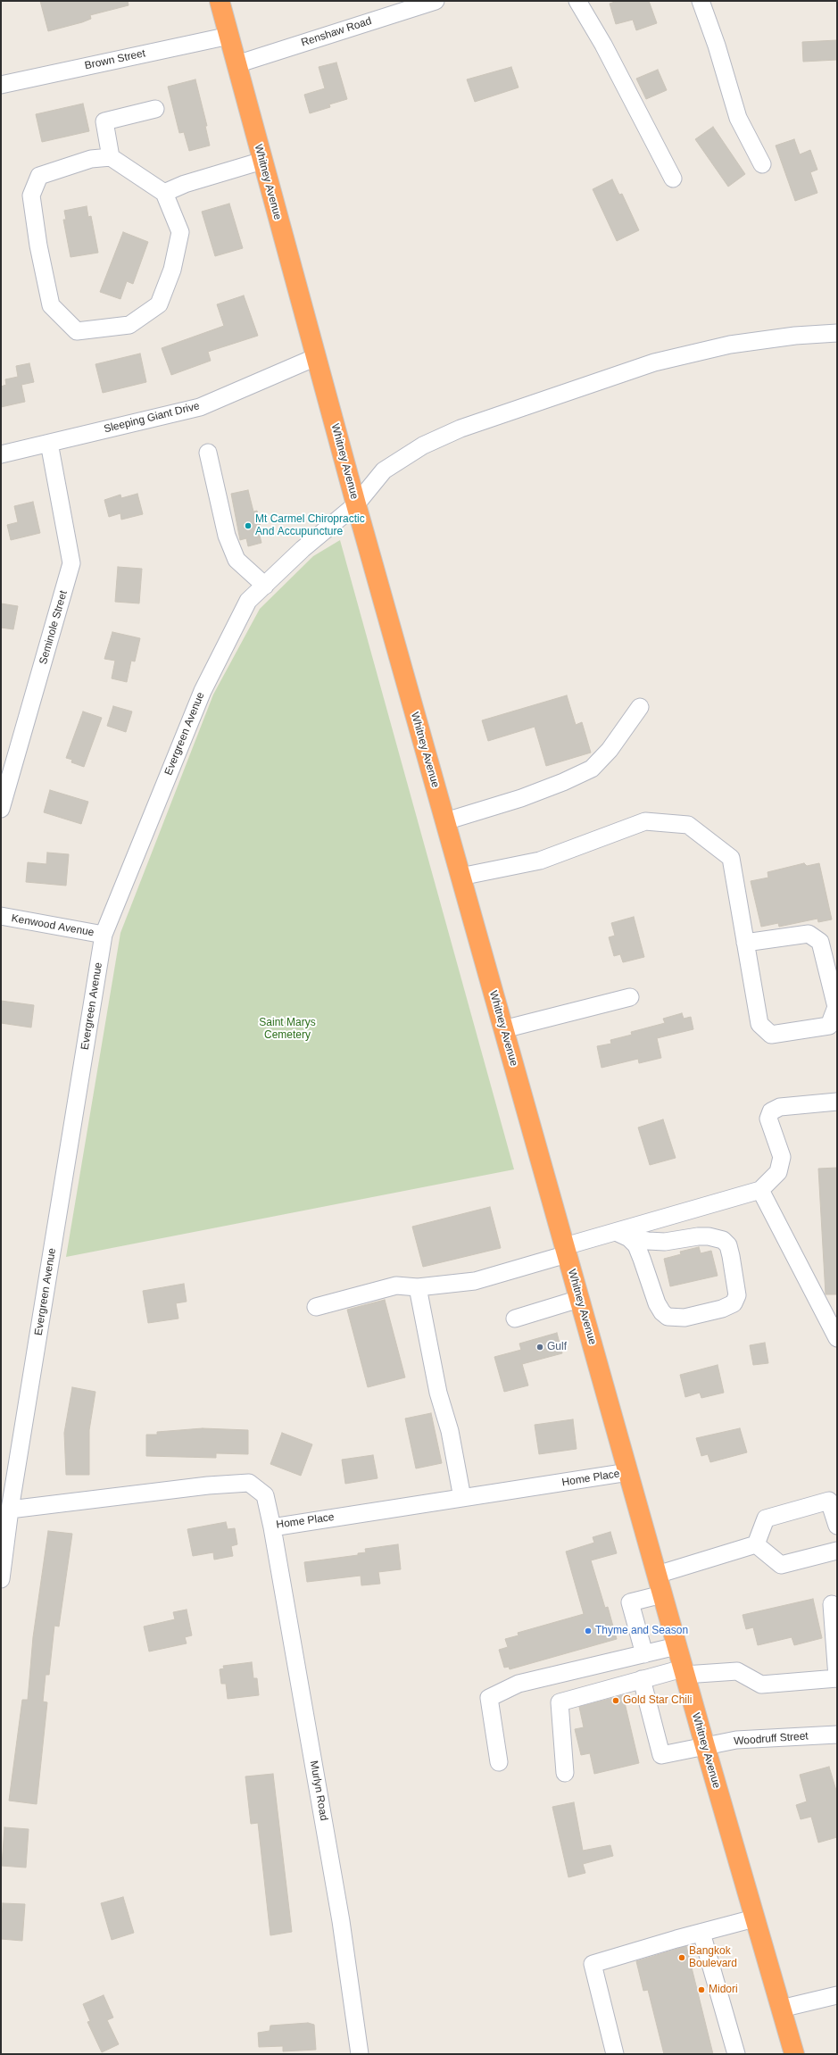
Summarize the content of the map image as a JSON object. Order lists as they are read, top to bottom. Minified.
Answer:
{"streets":{"highway":["Whitney Avenue"],"street":["Renshaw Road","Brown Street","Sleeping Giant Drive","Seminole Street","Evergreen Avenue","Kenwood Avenue","Home Place","Woodruff Street","Murlyn Road"]},"crossings":[["Renshaw Road","Whitney Avenue"],["Brown Street","Whitney Avenue"],["Whitney Avenue","Sleeping Giant Drive"],["Whitney Avenue","Evergreen Avenue"],["Whitney Avenue","Home Place"],["Whitney Avenue","Woodruff Street"],["Sleeping Giant Drive","Seminole Street"],["Evergreen Avenue","Kenwood Avenue"],["Evergreen Avenue","Home Place"],["Home Place","Murlyn Road"]],"parks":["Saint Marys Cemetery"],"places":["Mt Carmel Chiropractic And Accupuncture","Gulf","Thyme and Season","Gold Star Chili","Bangkok Boulevard","Midori"]}
